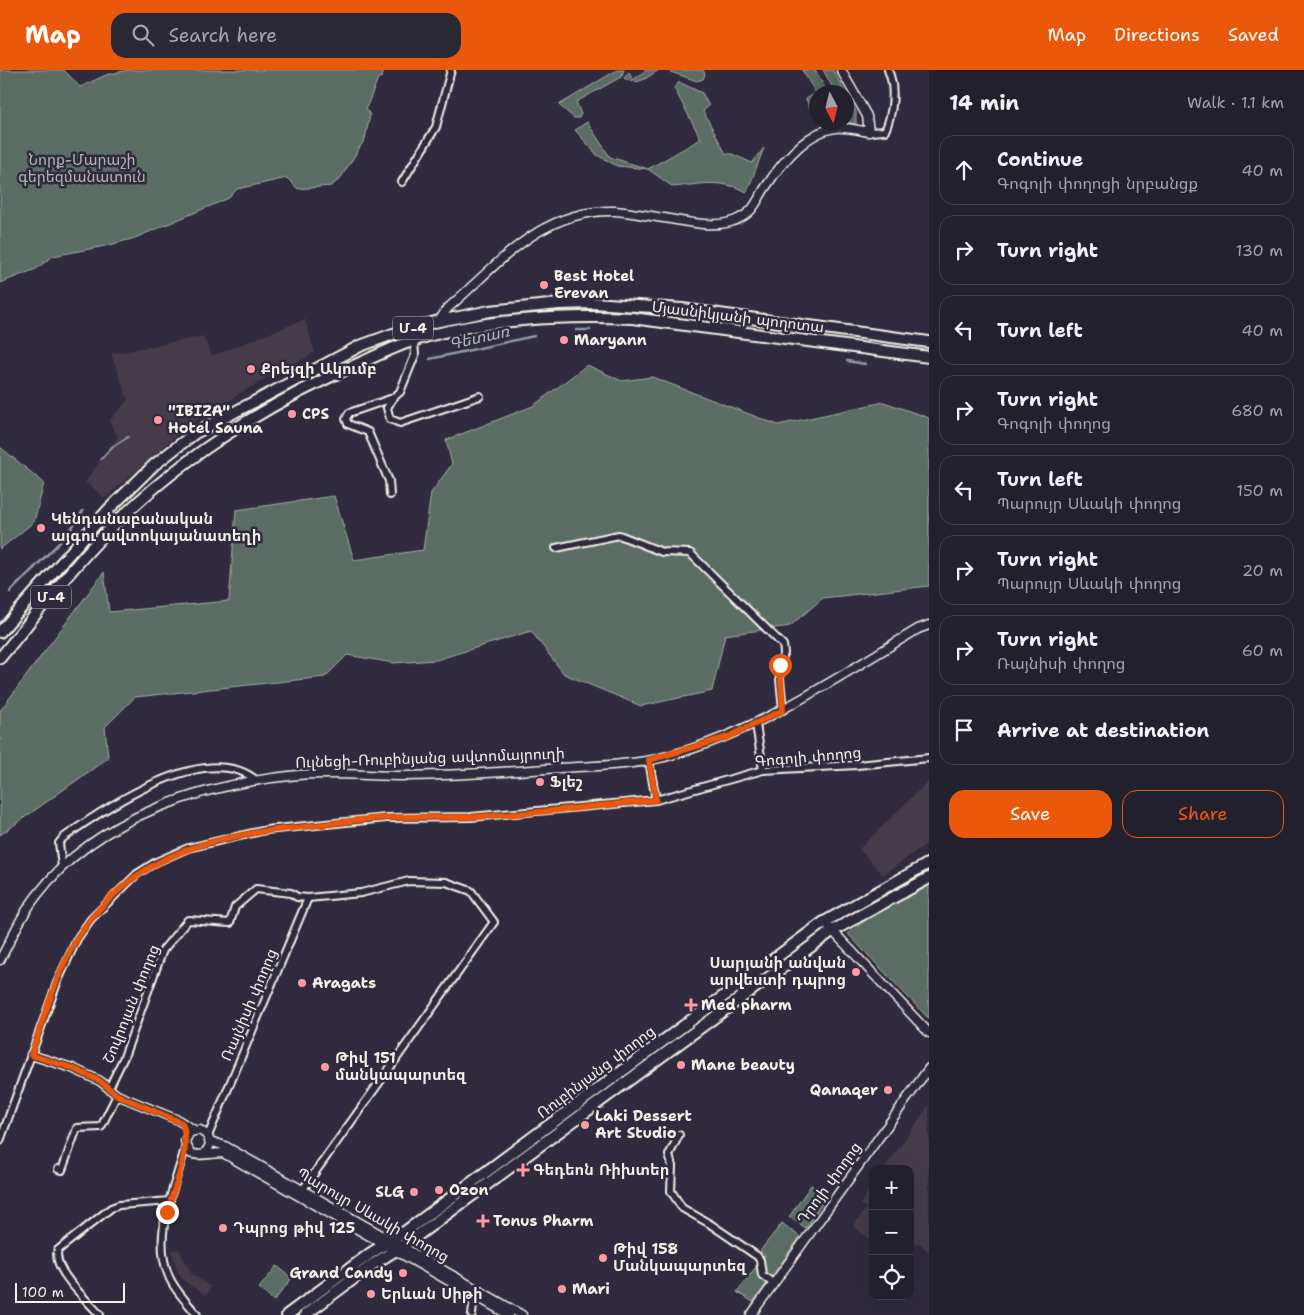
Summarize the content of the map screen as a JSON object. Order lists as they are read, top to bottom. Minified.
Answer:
{"streets":{"main road":["Մյասնիկյանի պողոտա","Մ-4","Ռուբինյանց փողոց"],"street":["Գոգոլի փողոց","Ուլնեցի-Ռուբինյանց ավտոմայրուղի","Շովրոյան փողոց","Ռայնիսի փողոց","Դրոյի փողոց","Պարույր Սևակի փողոց"]},"crossings":[["Շովրոյան փողոց","Ռայնիսի փողոց"],["Շովրոյան փողոց","Պարույր Սևակի փողոց"],["Ռայնիսի փողոց","Պարույր Սևակի փողոց"],["Ռուբինյանց փողոց","Պարույր Սևակի փողոց"]],"water":["Գետառ"],"parks":["Նորք-Մարաշի գերեզմանատուն"],"places":{"other":["Best Hotel Erevan","Maryann","Քրեյզի Ակումբ","CPS","\"IBIZA\" Hotel Sauna","Կենդանաբանական այգու ավտոկայանատեղի","Ֆլեշ","Սարյանի անվան արվեստի դպրոց","Aragats","Mane beauty","Թիվ 151 մանկապարտեզ","Qanaqer","Laki Dessert Art Studio","Ozon","SLG","Դպրոց թիվ 125","Թիվ 158 Մանկապարտեզ","Grand Candy","Mari","Երևան Սիթի"],"health":["Med pharm","Գեդեոն Ռիխտեր","Tonus Pharm"]},"scale_bar":"100 m","north":"bottom","page":{"header":"Map","search":"Search here","nav":["Map","Directions","Saved"],"heading":["14 min","Walk · 1.1 km"],"list":[["Continue","Գոգոլի փողոցի նրբանցք","40 m"],["Turn right","130 m"],["Turn left","40 m"],["Turn right","Գոգոլի փողոց","680 m"],["Turn left","Պարույր Սևակի փողոց","150 m"],["Turn right","Պարույր Սևակի փողոց","20 m"],["Turn right","Ռայնիսի փողոց","60 m"],"Arrive at destination"],"buttons":["Save","Share"],"map_buttons":["+","−"],"scale":"100 m"}}
